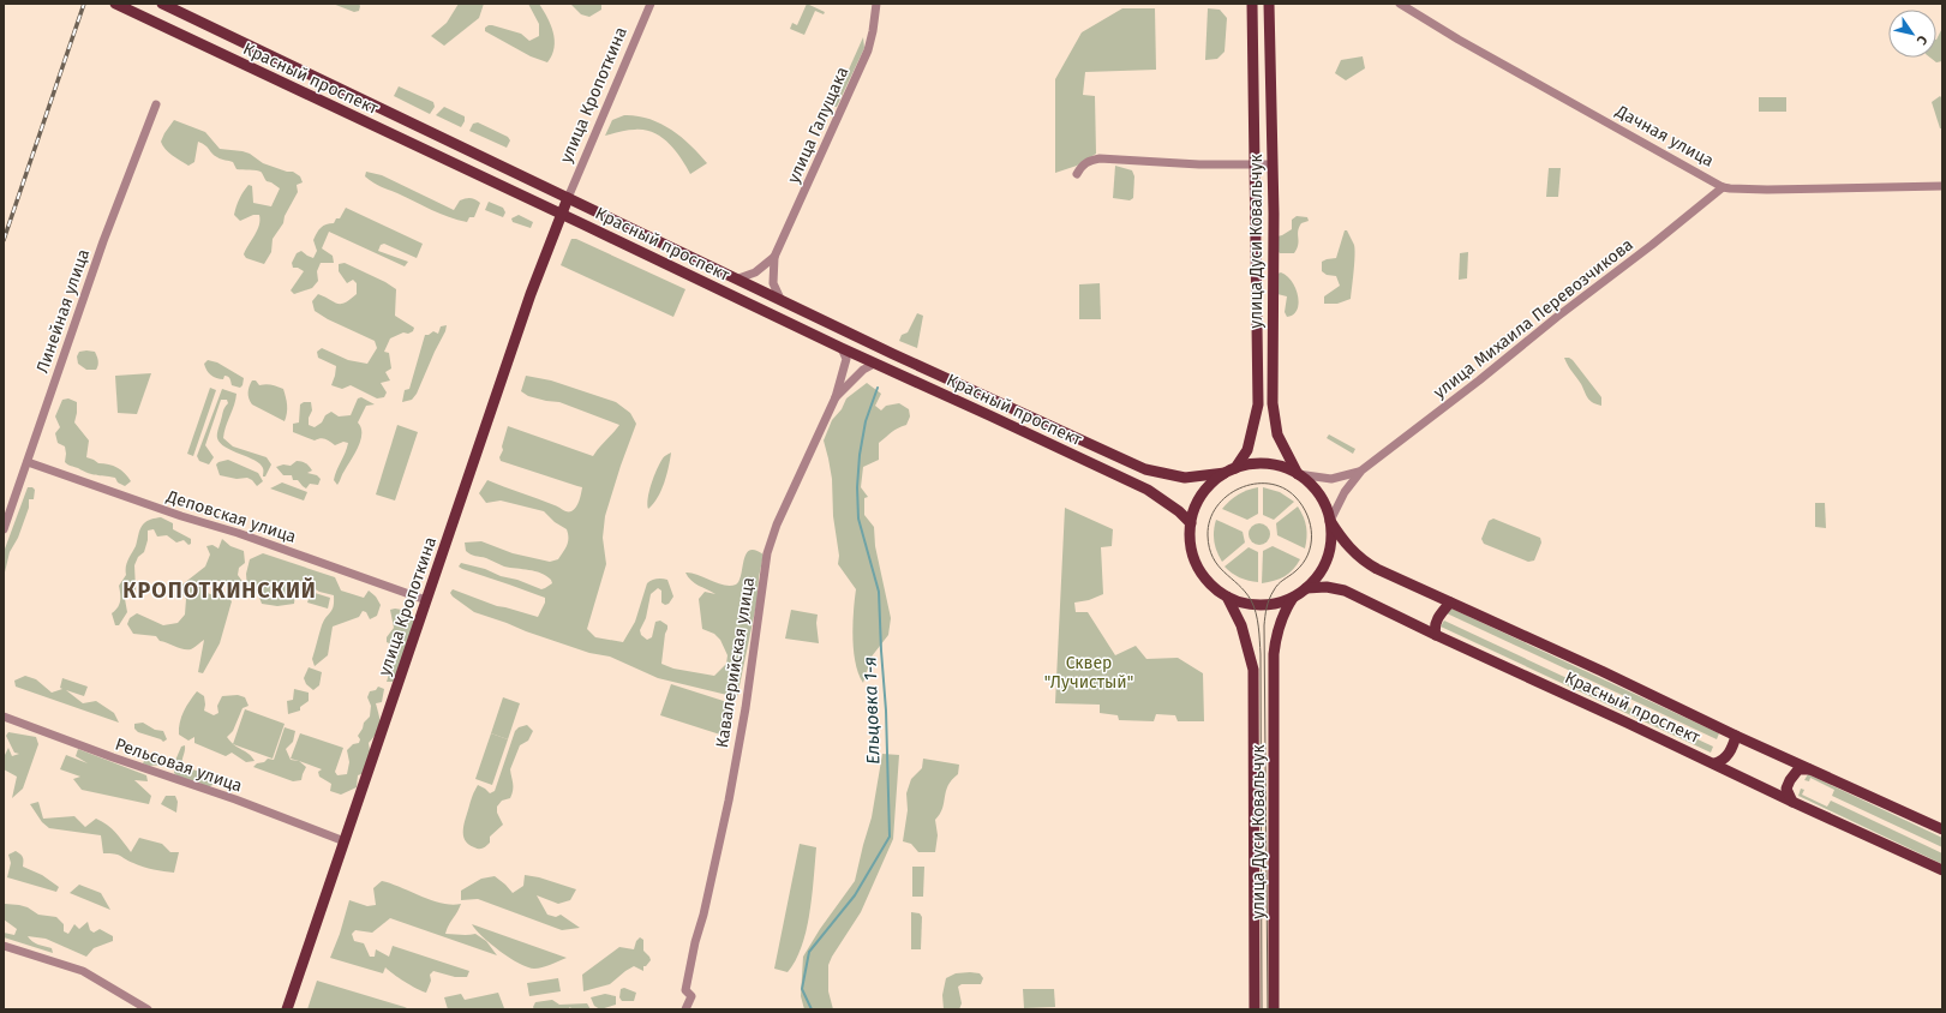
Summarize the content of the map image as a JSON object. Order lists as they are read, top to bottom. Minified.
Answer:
{"streets":{"main road":["Красный проспект","улица Кропоткина","улица Дуси Ковальчук"],"street":["улица Галущака","Дачная улица","Линейная улица","улица Михаила Перевозчикова","Деповская улица","Кавалерийская улица","Рельсовая улица"]},"crossings":[["Красный проспект","улица Кропоткина"],["Красный проспект","улица Дуси Ковальчук"],["улица Кропоткина","Деповская улица"],["улица Кропоткина","Рельсовая улица"],["Дачная улица","улица Михаила Перевозчикова"],["Линейная улица","Деповская улица"]],"districts":["КРОПОТКИНСКИЙ"],"water":["Ельцовка 1-я"],"parks":["Сквер \"Лучистый\""],"north":"bottom right"}
